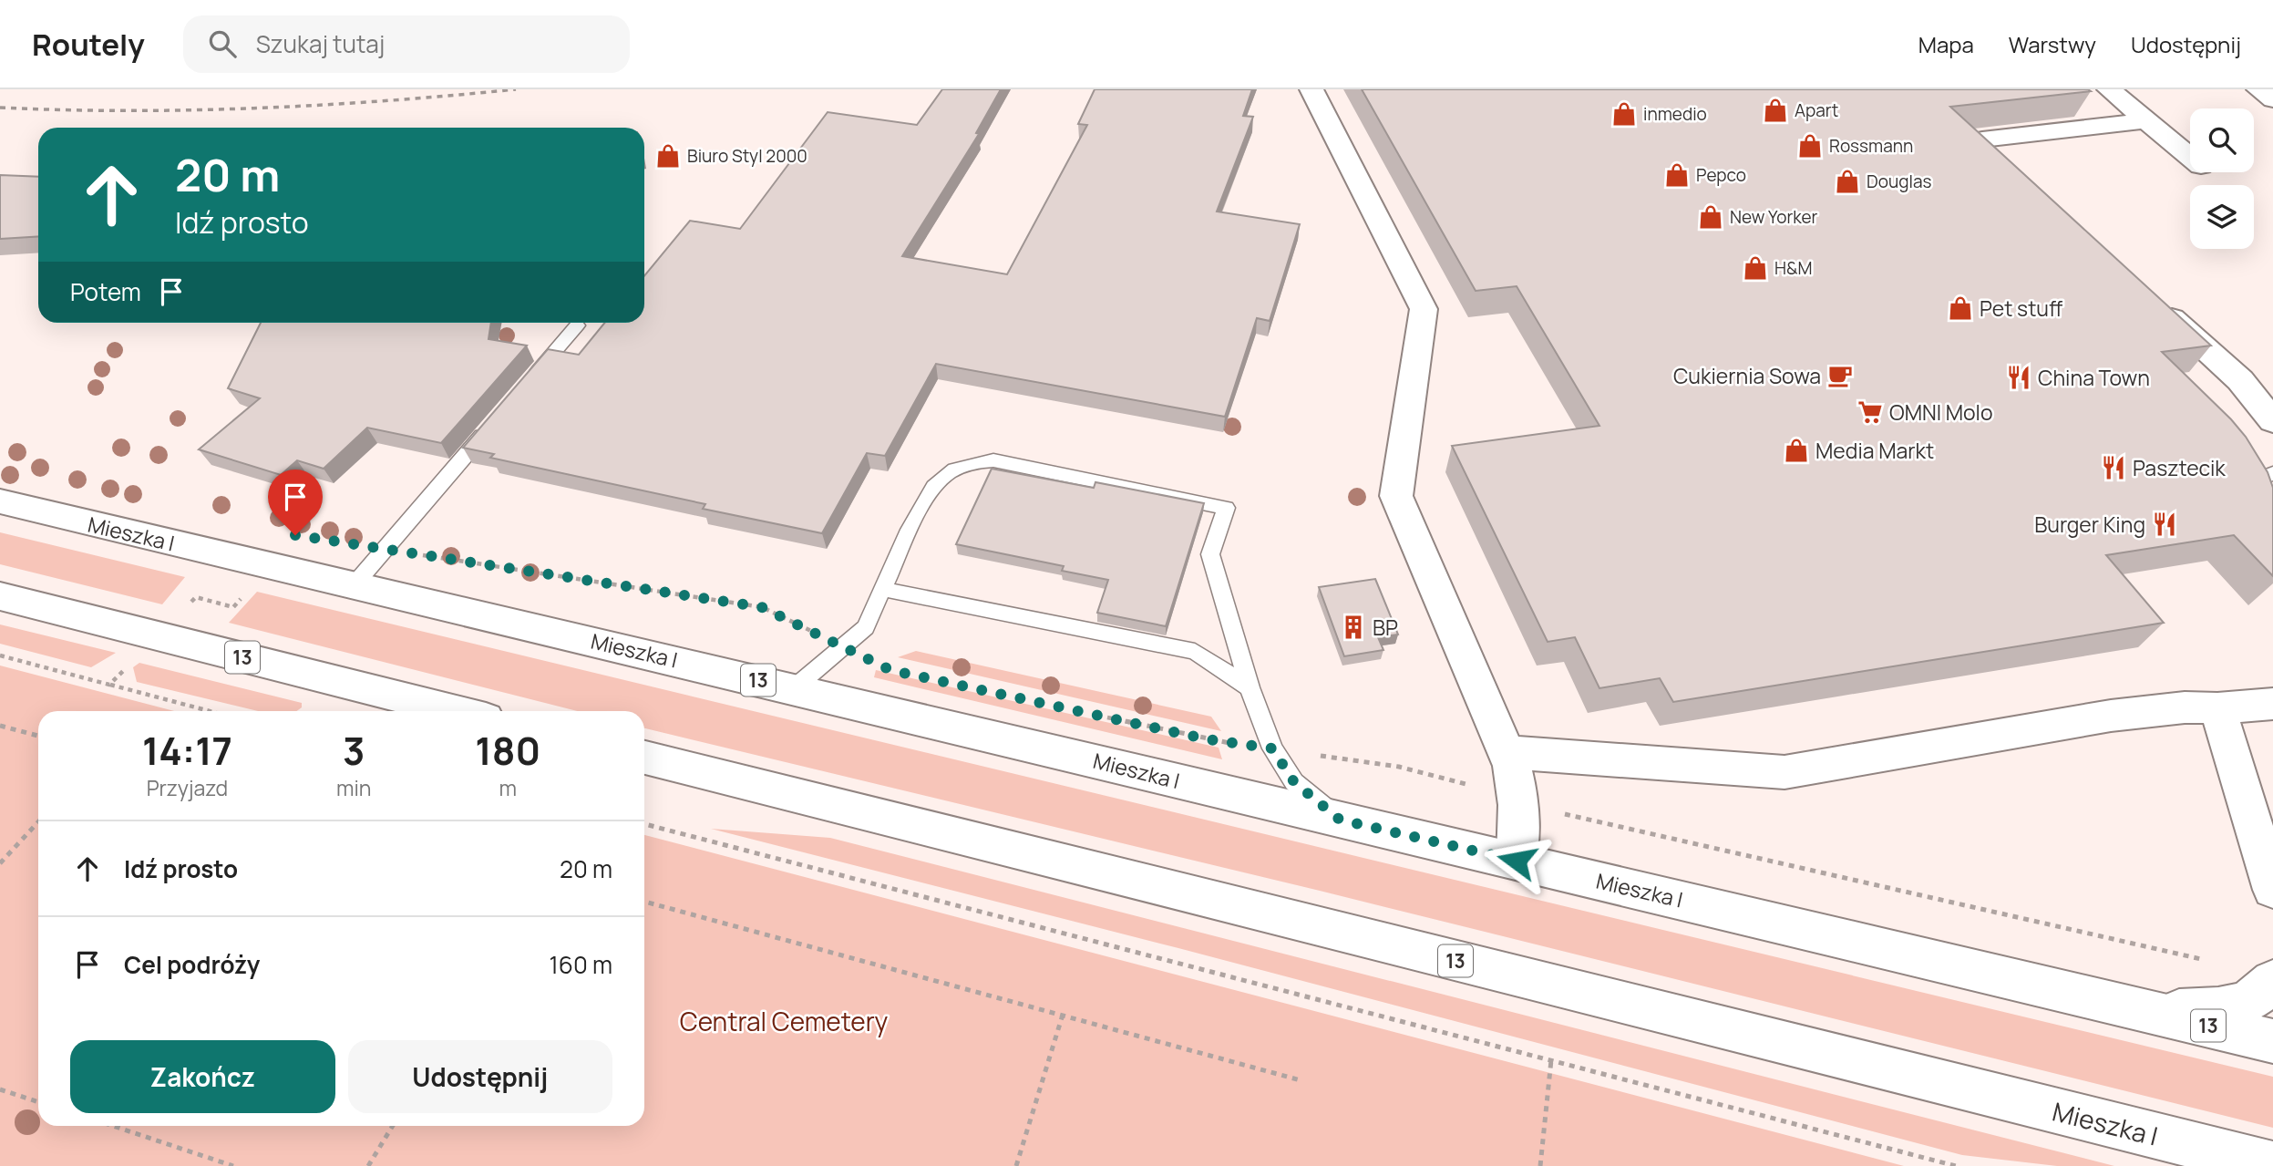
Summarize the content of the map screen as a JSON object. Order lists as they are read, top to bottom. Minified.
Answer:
{"streets":{"main road":["Mieszka I","13"]},"parks":["Central Cemetery"],"places":{"shop":["Apart","inmedio","Rossmann","Biuro Styl 2000","Pepco","Douglas","New Yorker","H&M","Pet stuff","Media Markt"],"cafe":["Cukiernia Sowa"],"restaurant":["China Town","Pasztecik","Burger King"],"supermarket":["OMNI Molo"],"building":["BP"]},"page":{"header":"Routely","search":"Szukaj tutaj","nav":["Mapa","Warstwy","Udostępnij"],"turn":["20 m","Idź prosto"],"then":"Potem","eta":["14:17","Przyjazd","3","min","180","m"],"list":[{"name":"Idź prosto","value":"20 m"},{"name":"Cel podróży","value":"160 m"}],"buttons":["Zakończ","Udostępnij"]}}
